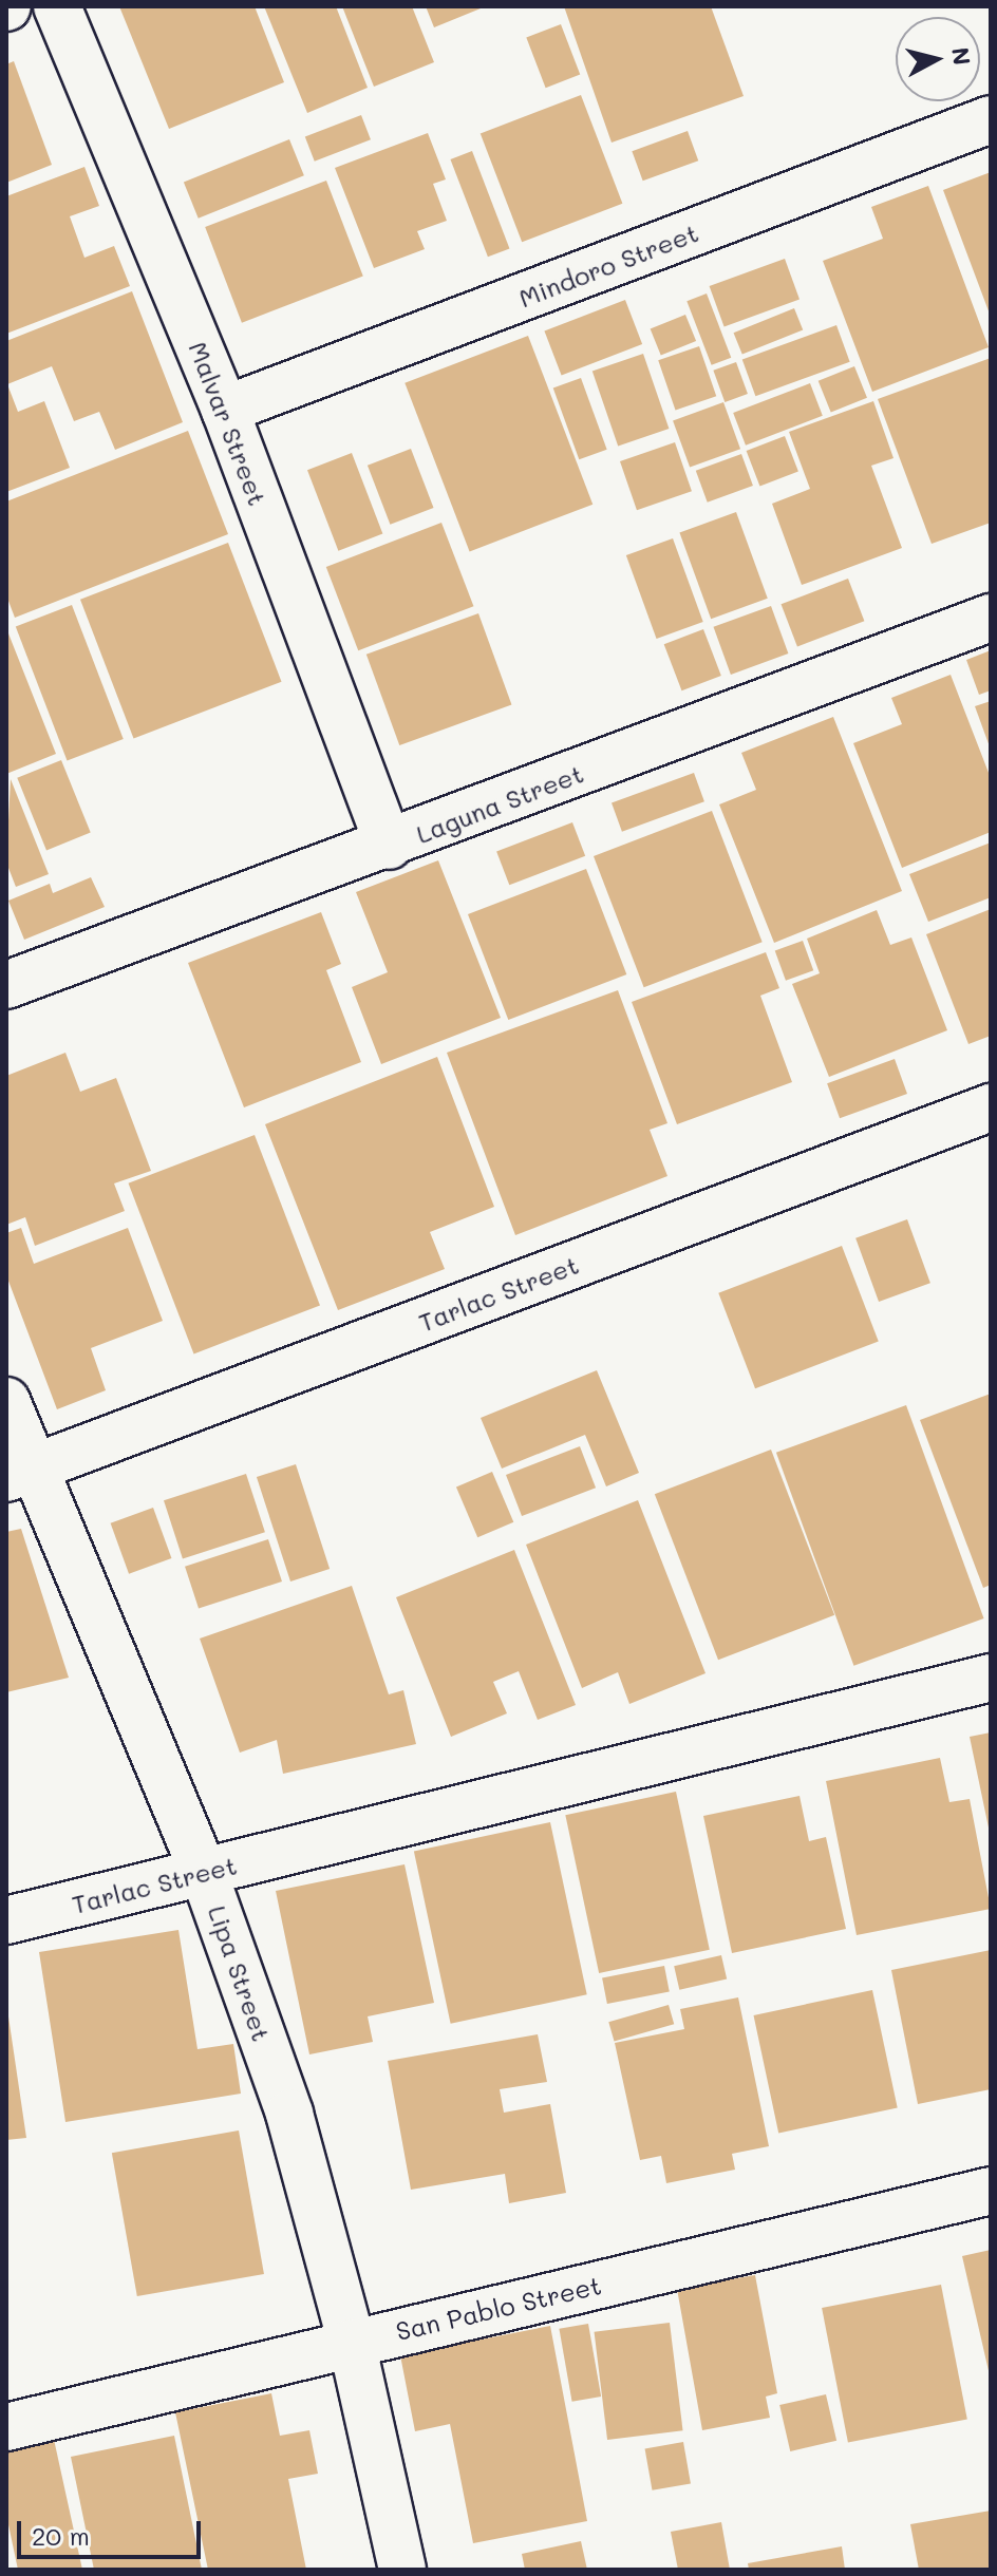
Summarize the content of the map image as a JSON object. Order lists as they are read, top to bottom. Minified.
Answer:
{"streets":{"street":["Mindoro Street","Malvar Street","Laguna Street","Tarlac Street","Lipa Street","San Pablo Street"]},"crossings":[["Mindoro Street","Malvar Street"],["Malvar Street","Laguna Street"],["Tarlac Street","Lipa Street"],["Lipa Street","San Pablo Street"]],"scale_bar":"20 m","north":"right"}
